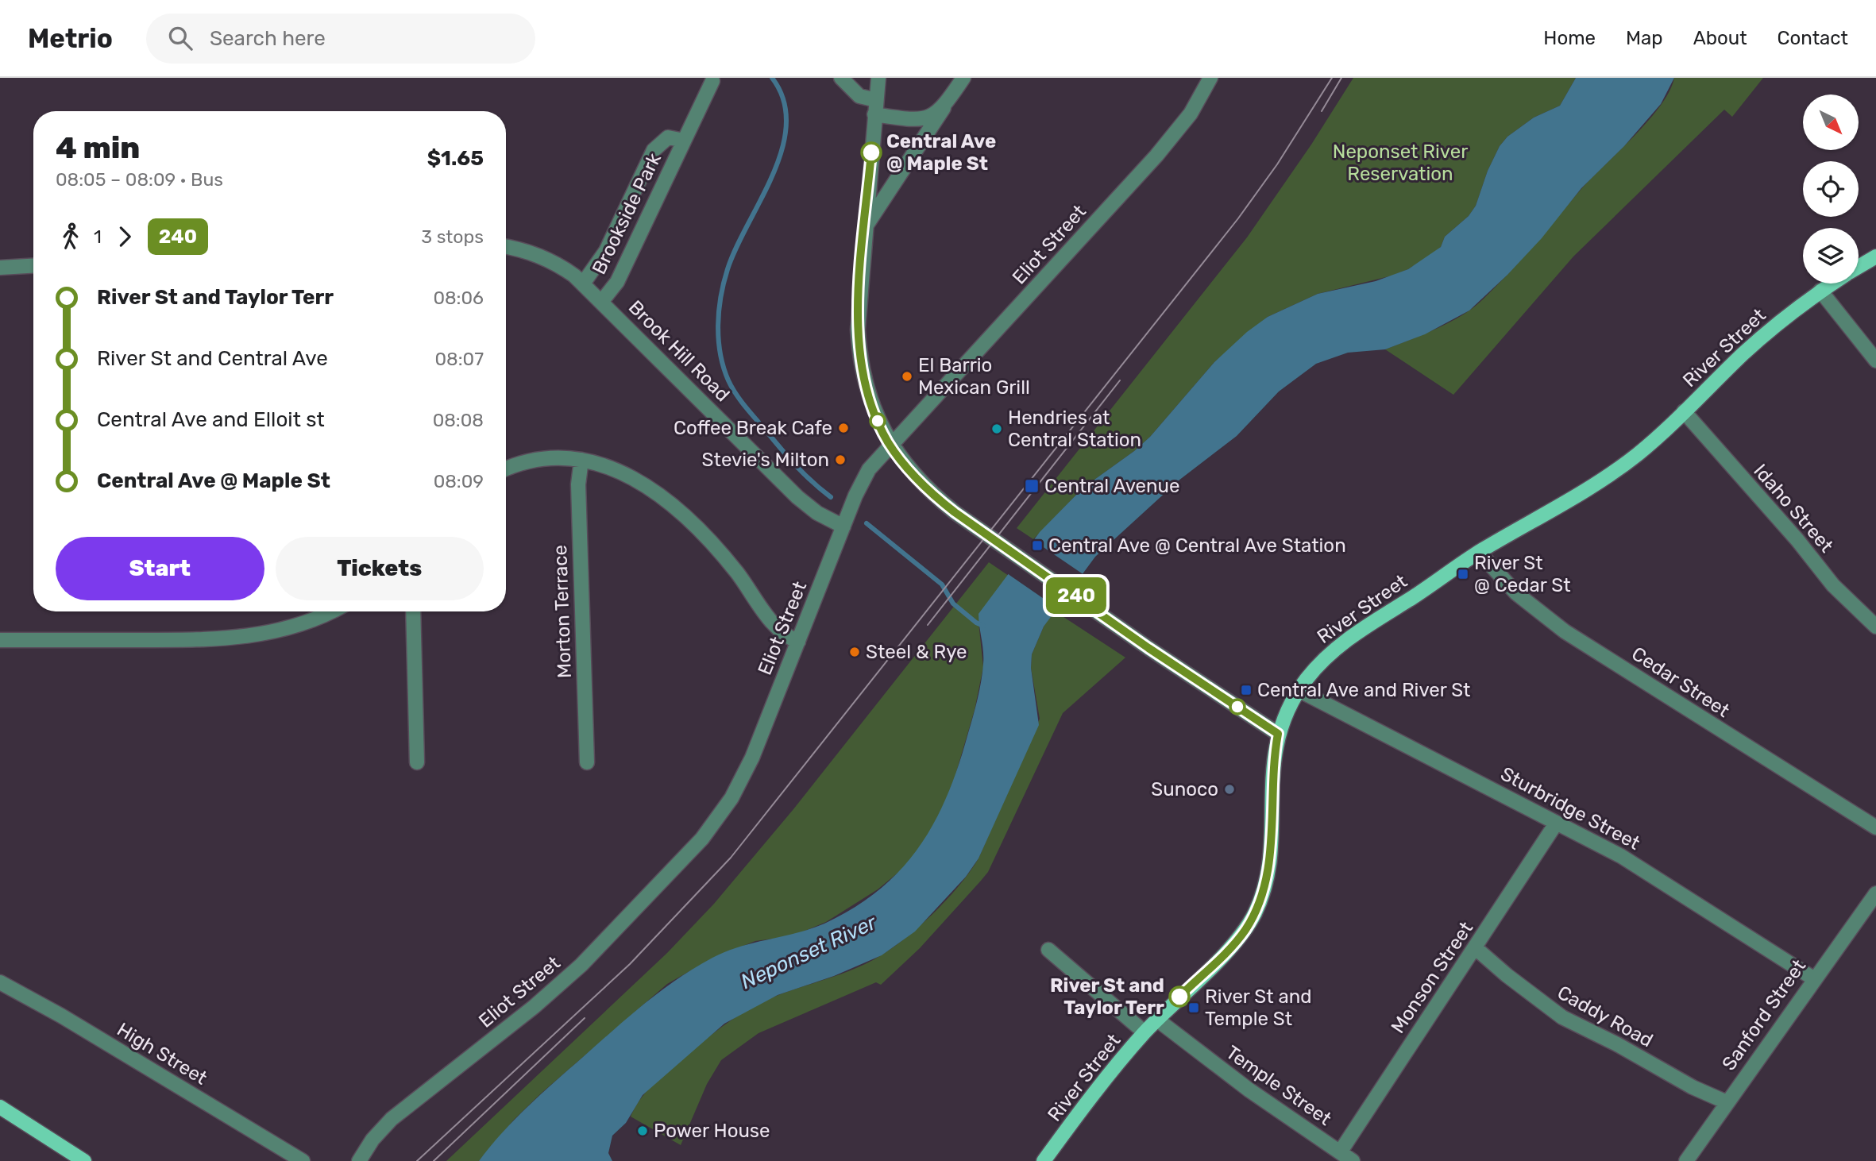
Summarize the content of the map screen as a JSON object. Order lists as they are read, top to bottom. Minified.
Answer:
{"streets":{"main road":["River Street"],"street":["Brookside Park","Eliot Street","Brook Hill Road","Idaho Street","Morton Terrace","Cedar Street","Sturbridge Street","Monson Street","Sanford Street","Caddy Road","High Street","Temple Street"]},"crossings":[["Brookside Park","Brook Hill Road"],["Eliot Street","Brook Hill Road"],["River Street","Idaho Street"],["River Street","Cedar Street"],["River Street","Sturbridge Street"],["River Street","Temple Street"],["Sturbridge Street","Monson Street"],["Sturbridge Street","Sanford Street"],["Monson Street","Caddy Road"],["Monson Street","Temple Street"],["Sanford Street","Caddy Road"]],"water":["Neponset River"],"parks":["Neponset River Reservation"],"places":{"other":["Central Ave @ Maple St","El Barrio Mexican Grill","Coffee Break Cafe","Hendries at Central Station","Stevie's Milton","Steel & Rye","Sunoco","River St and Taylor Terr","Power House"],"transit":["Central Avenue","Central Ave @ Central Ave Station","River St @ Cedar St","Central Ave and River St","River St and Temple St"]},"lines":["bus line 240"],"north":"bottom right","page":{"header":"Metrio","search":"Search here","nav":["Home","Map","About","Contact"],"on_map":"240","heading":["4 min","08:05 – 08:09 · Bus","$1.65"],"legs":["1","240","3 stops"],"list":[{"name":"River St and Taylor Terr","value":"08:06"},{"name":"River St and Central Ave","value":"08:07"},{"name":"Central Ave and Elloit st","value":"08:08"},{"name":"Central Ave @ Maple St","value":"08:09"}],"buttons":["Start","Tickets"]}}
